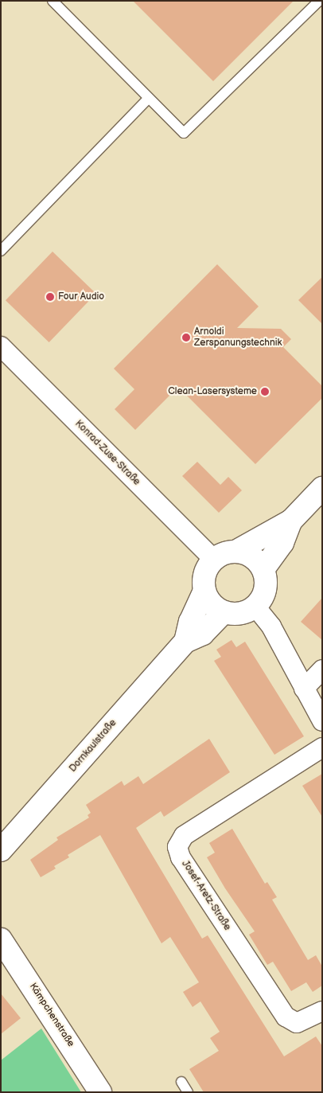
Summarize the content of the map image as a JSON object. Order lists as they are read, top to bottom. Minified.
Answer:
{"streets":{"street":["Konrad-Zuse-Straße","Dornkaulstraße","Josef-Aretz-Straße","Kämpchenstraße"]},"crossings":[["Konrad-Zuse-Straße","Dornkaulstraße"]],"places":["Four Audio","Arnoldi Zerspanungstechnik","Clean-Lasersysteme"]}
